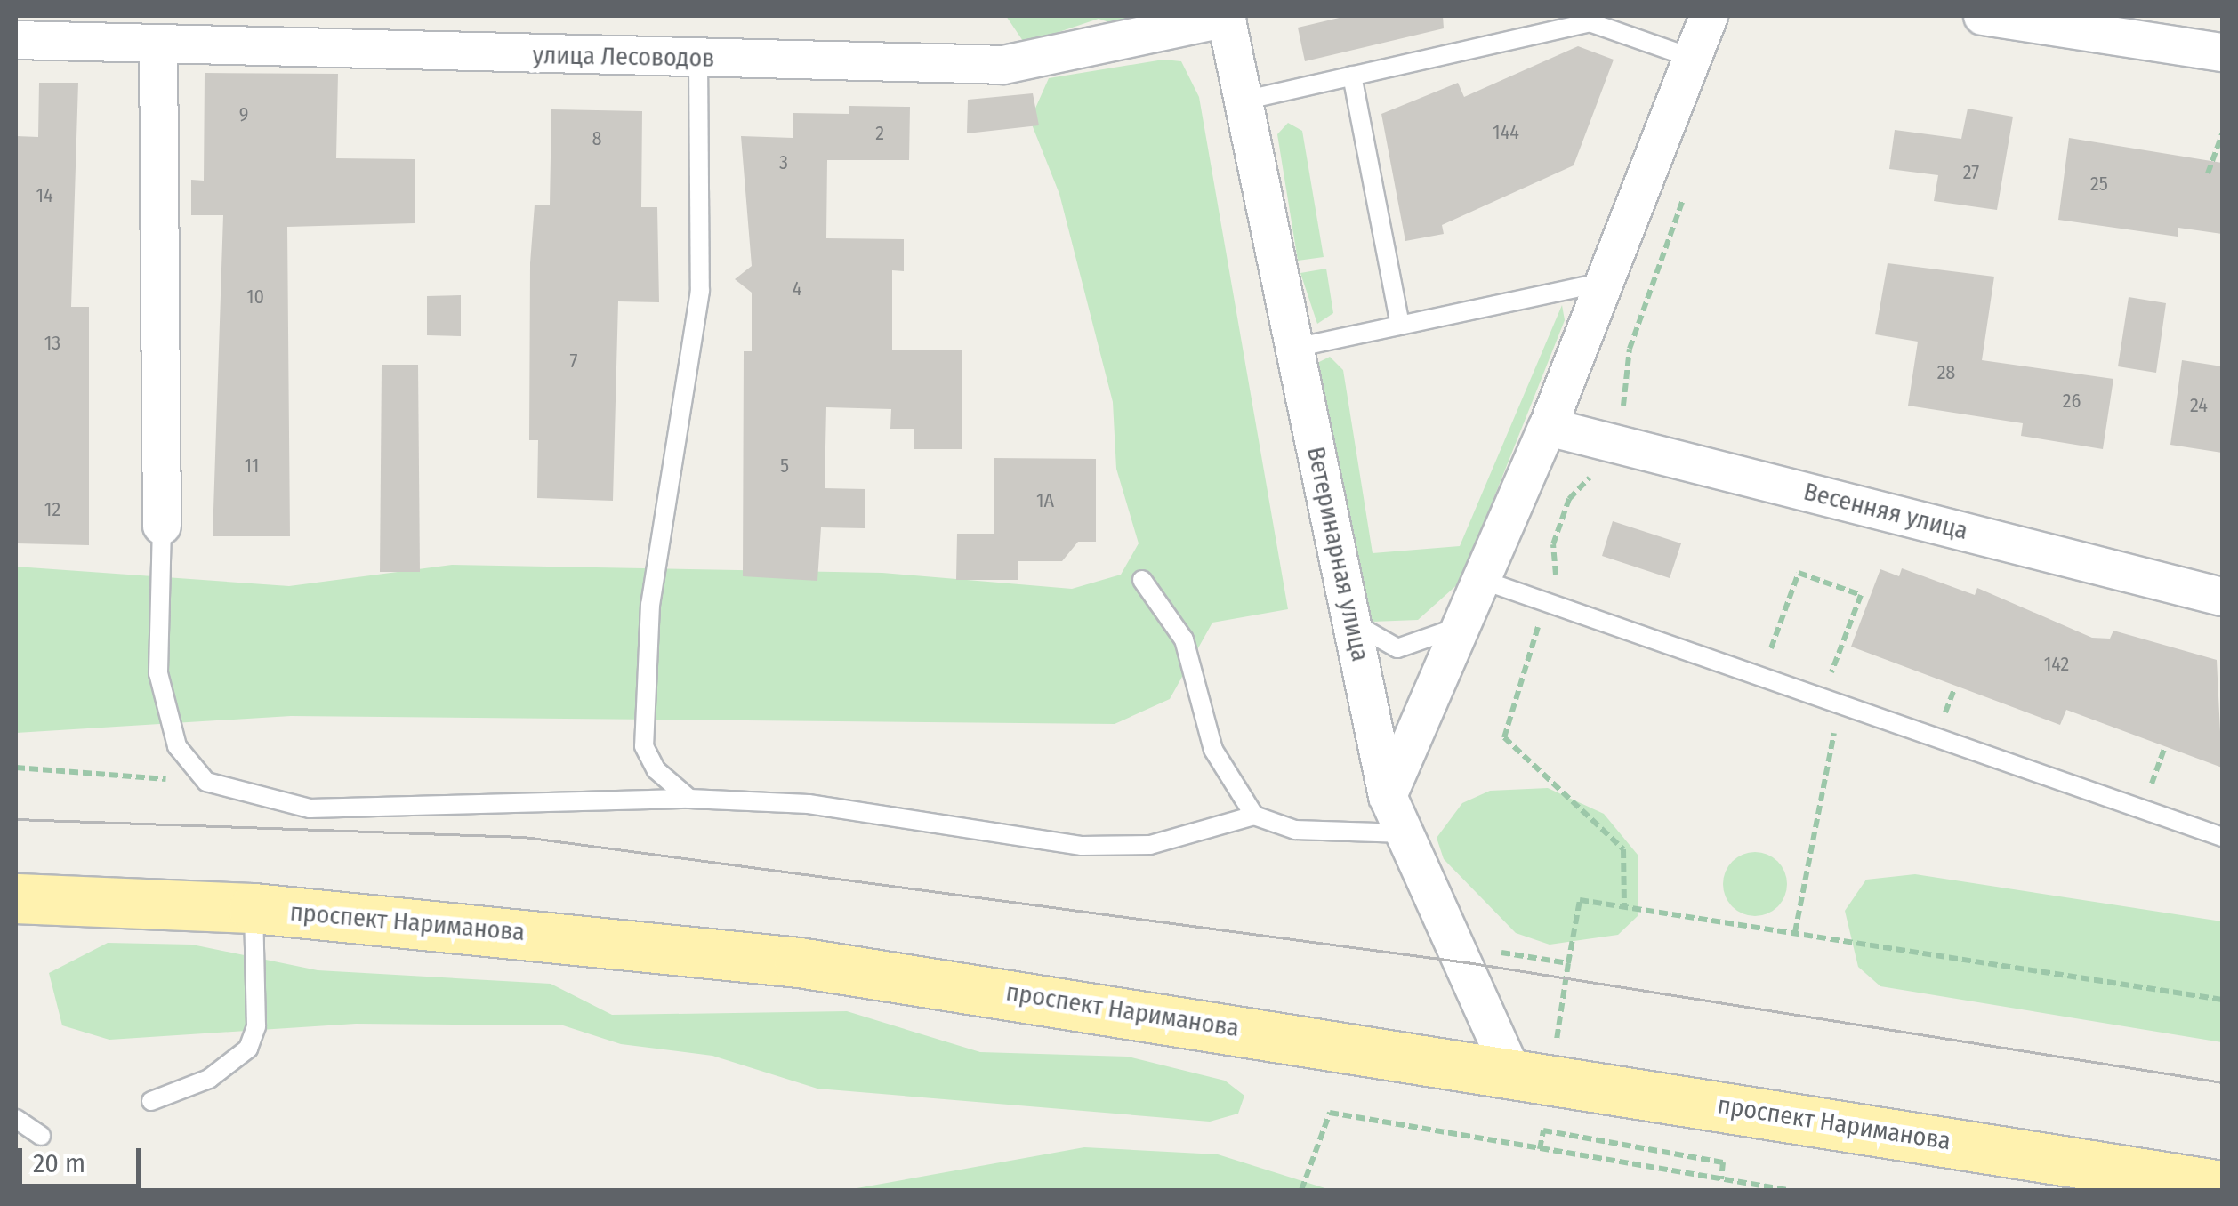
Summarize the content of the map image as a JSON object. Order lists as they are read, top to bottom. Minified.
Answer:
{"streets":{"main road":["проспект Нариманова"],"street":["улица Лесоводов","Весенняя улица","Ветеринарная улица"]},"crossings":[["улица Лесоводов","Ветеринарная улица"],["Ветеринарная улица","проспект Нариманова"]],"house_numbers":["9","144","2","8","3","27","25","14","4","10","13","7","28","26","24","11","5","1А","12","142"],"scale_bar":"20 m"}
